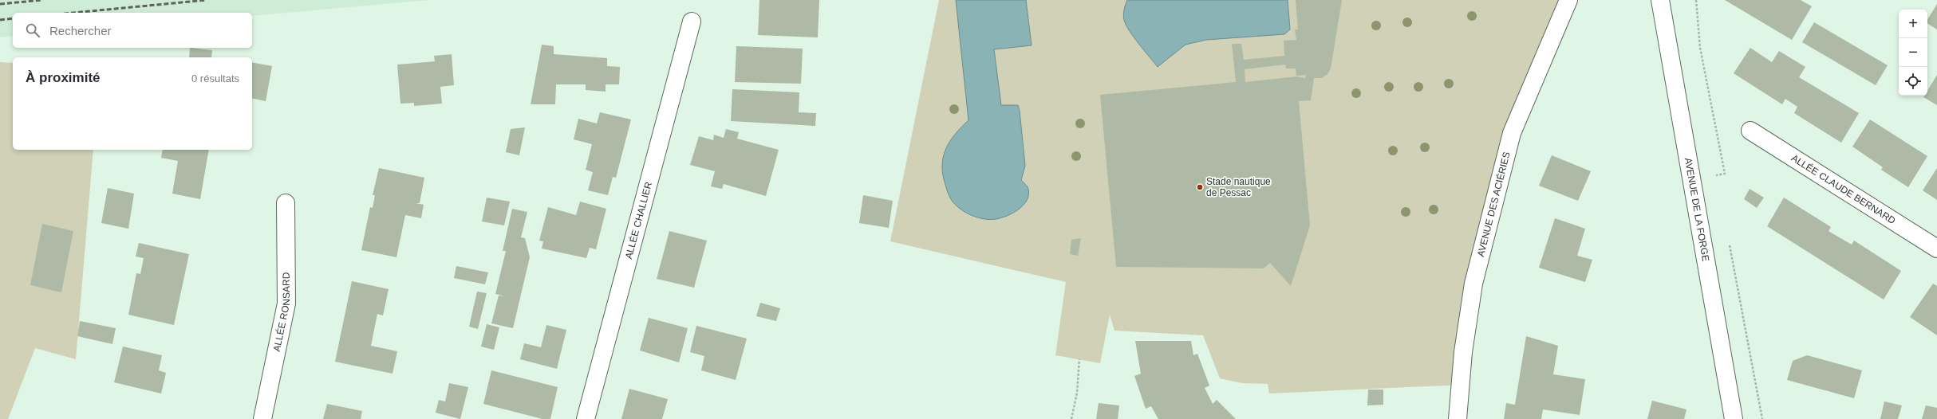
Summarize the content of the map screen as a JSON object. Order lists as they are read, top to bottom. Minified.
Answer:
{"streets":{"street":["ALLÉE CLAUDE BERNARD","AVENUE DES ACIÉRIES","AVENUE DE LA FORGE","ALLÉE CHALLIER","ALLÉE RONSARD"]},"places":["Stade nautique de Pessac"],"page":{"map_buttons":["+","−"],"search":"Rechercher","heading":["À proximité","0 résultats"]}}
